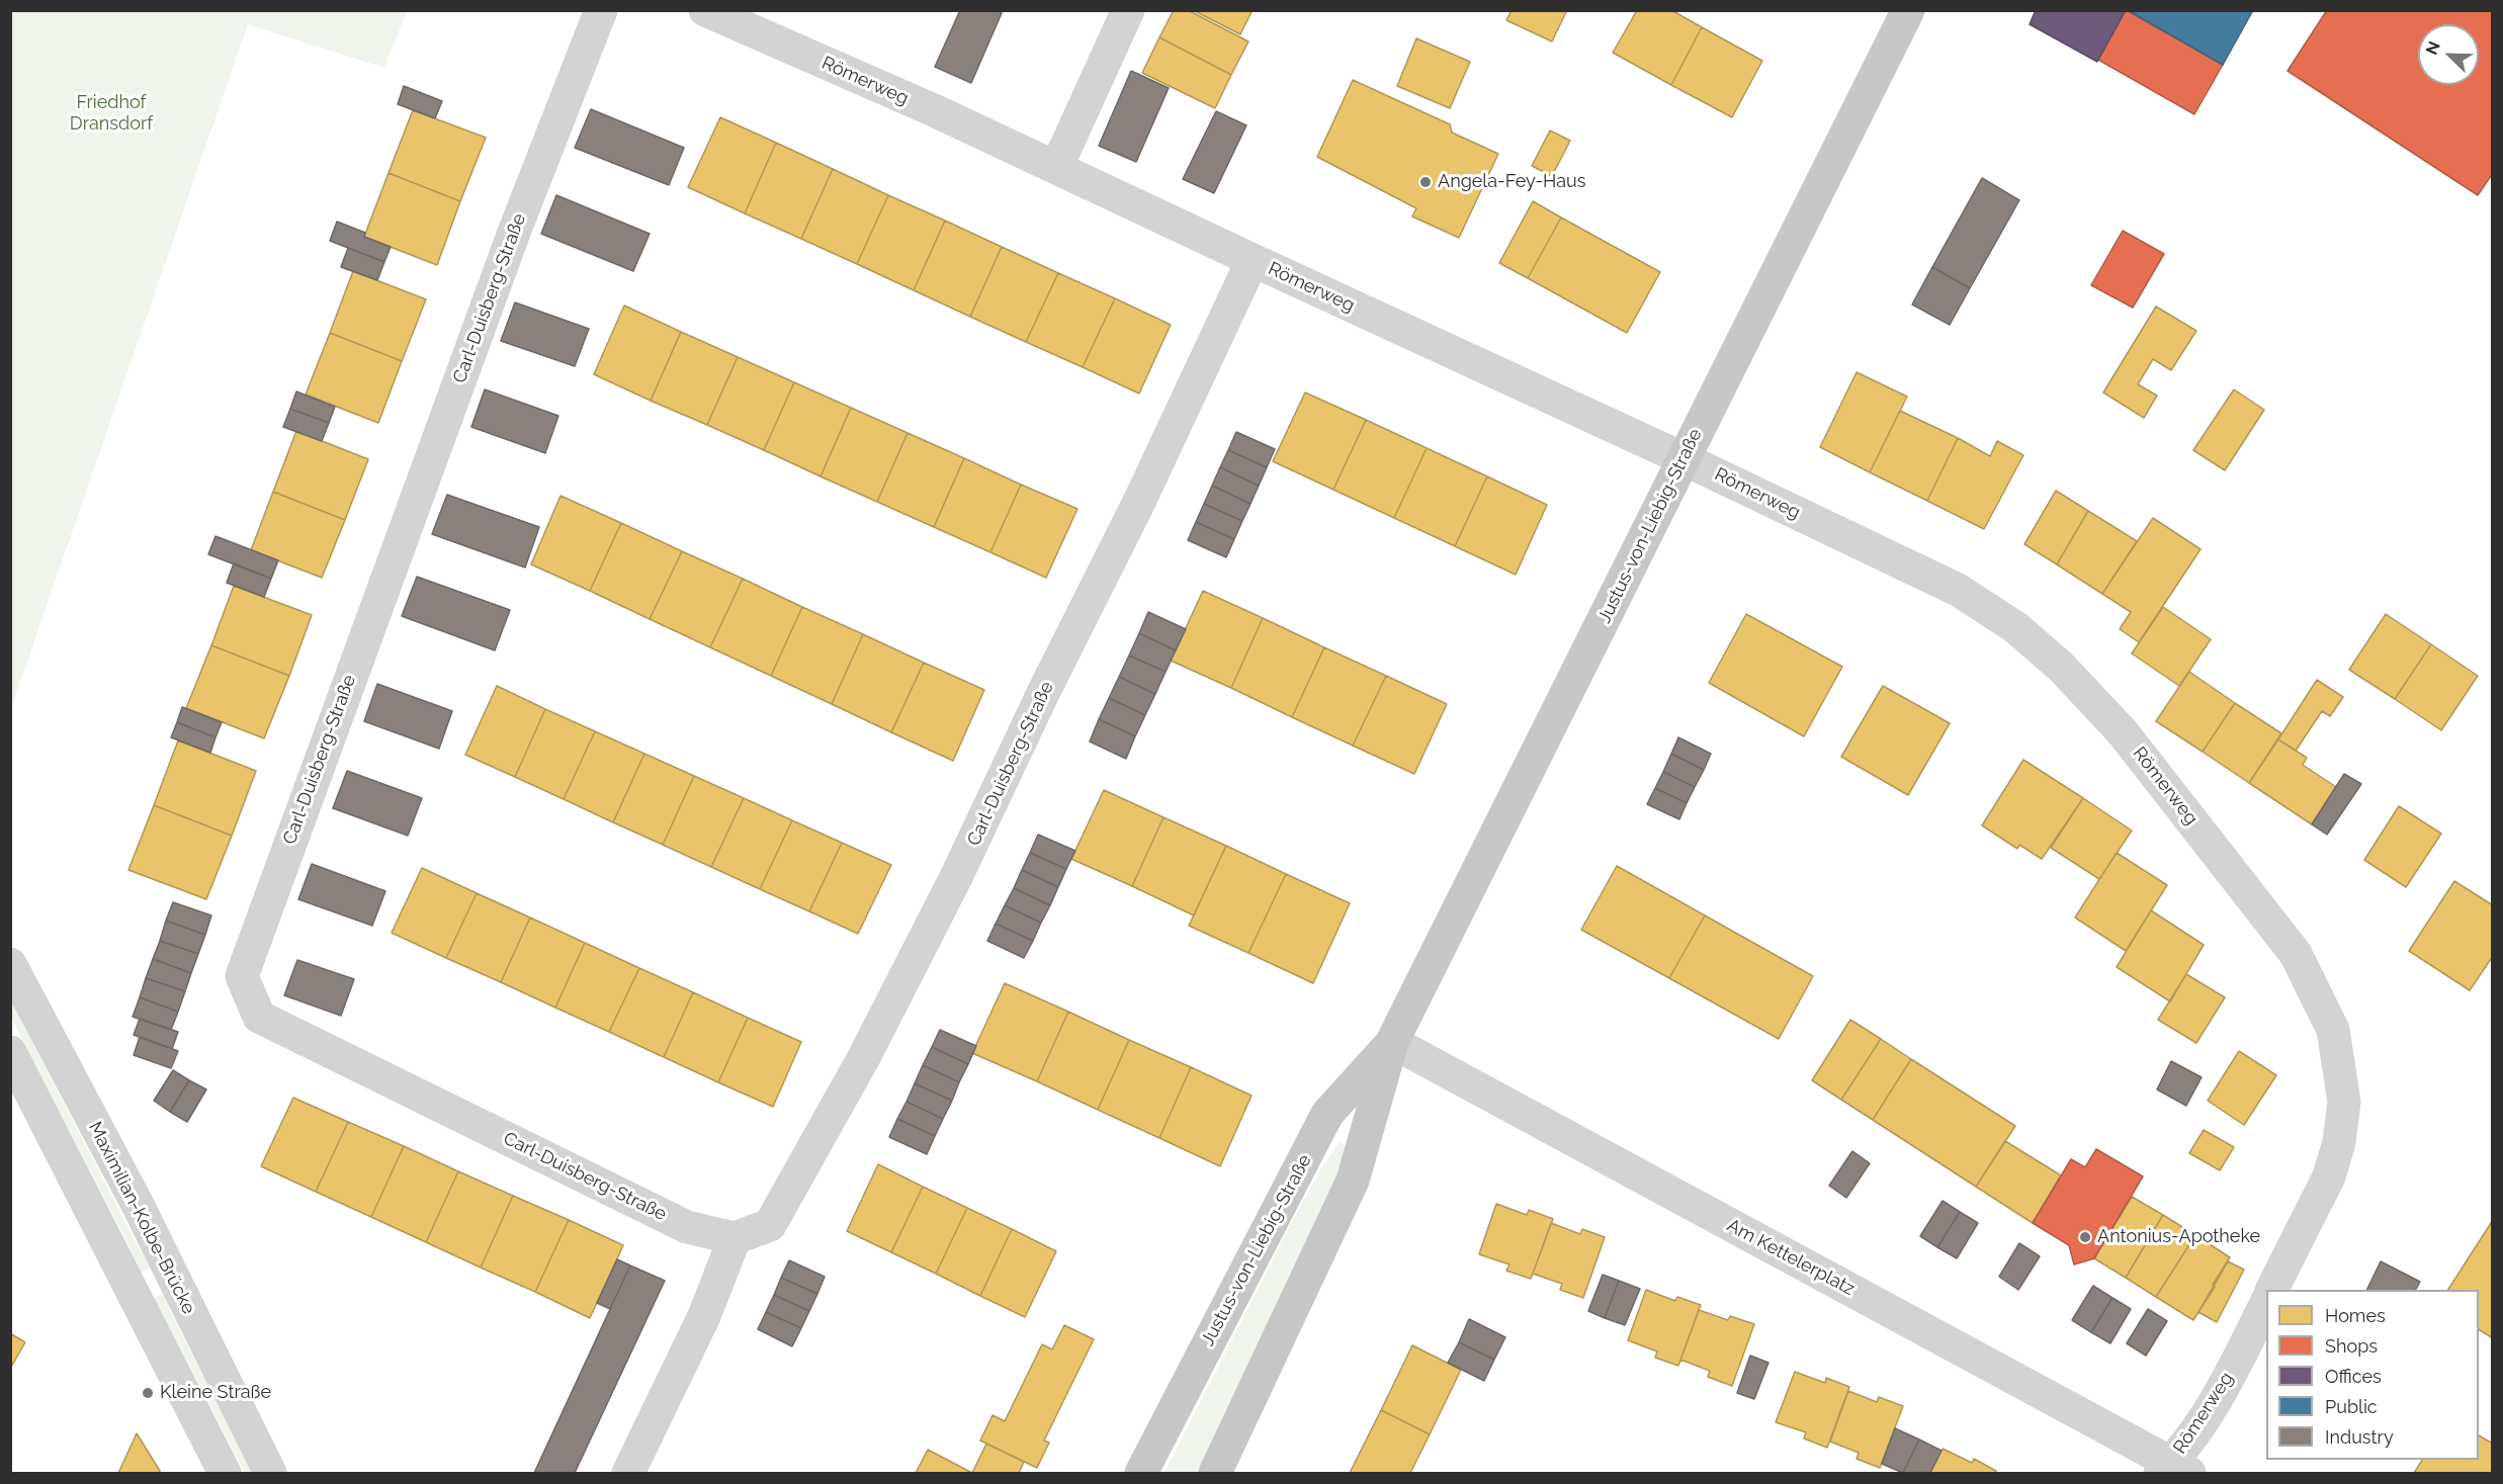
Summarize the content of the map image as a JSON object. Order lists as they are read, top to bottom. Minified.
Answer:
{"streets":{"main road":["Justus-von-Liebig-Straße"],"street":["Römerweg","Carl-Duisberg-Straße","Maximilian-Kolbe-Brücke","Am Kettelerplatz"]},"crossings":[["Römerweg","Carl-Duisberg-Straße"],["Römerweg","Justus-von-Liebig-Straße"],["Römerweg","Am Kettelerplatz"],["Justus-von-Liebig-Straße","Am Kettelerplatz"]],"parks":["Friedhof Dransdorf"],"places":["Angela-Fey-Haus","Antonius-Apotheke","Kleine Straße"],"legend":["Homes","Shops","Offices","Public","Industry"],"north":"top left"}
